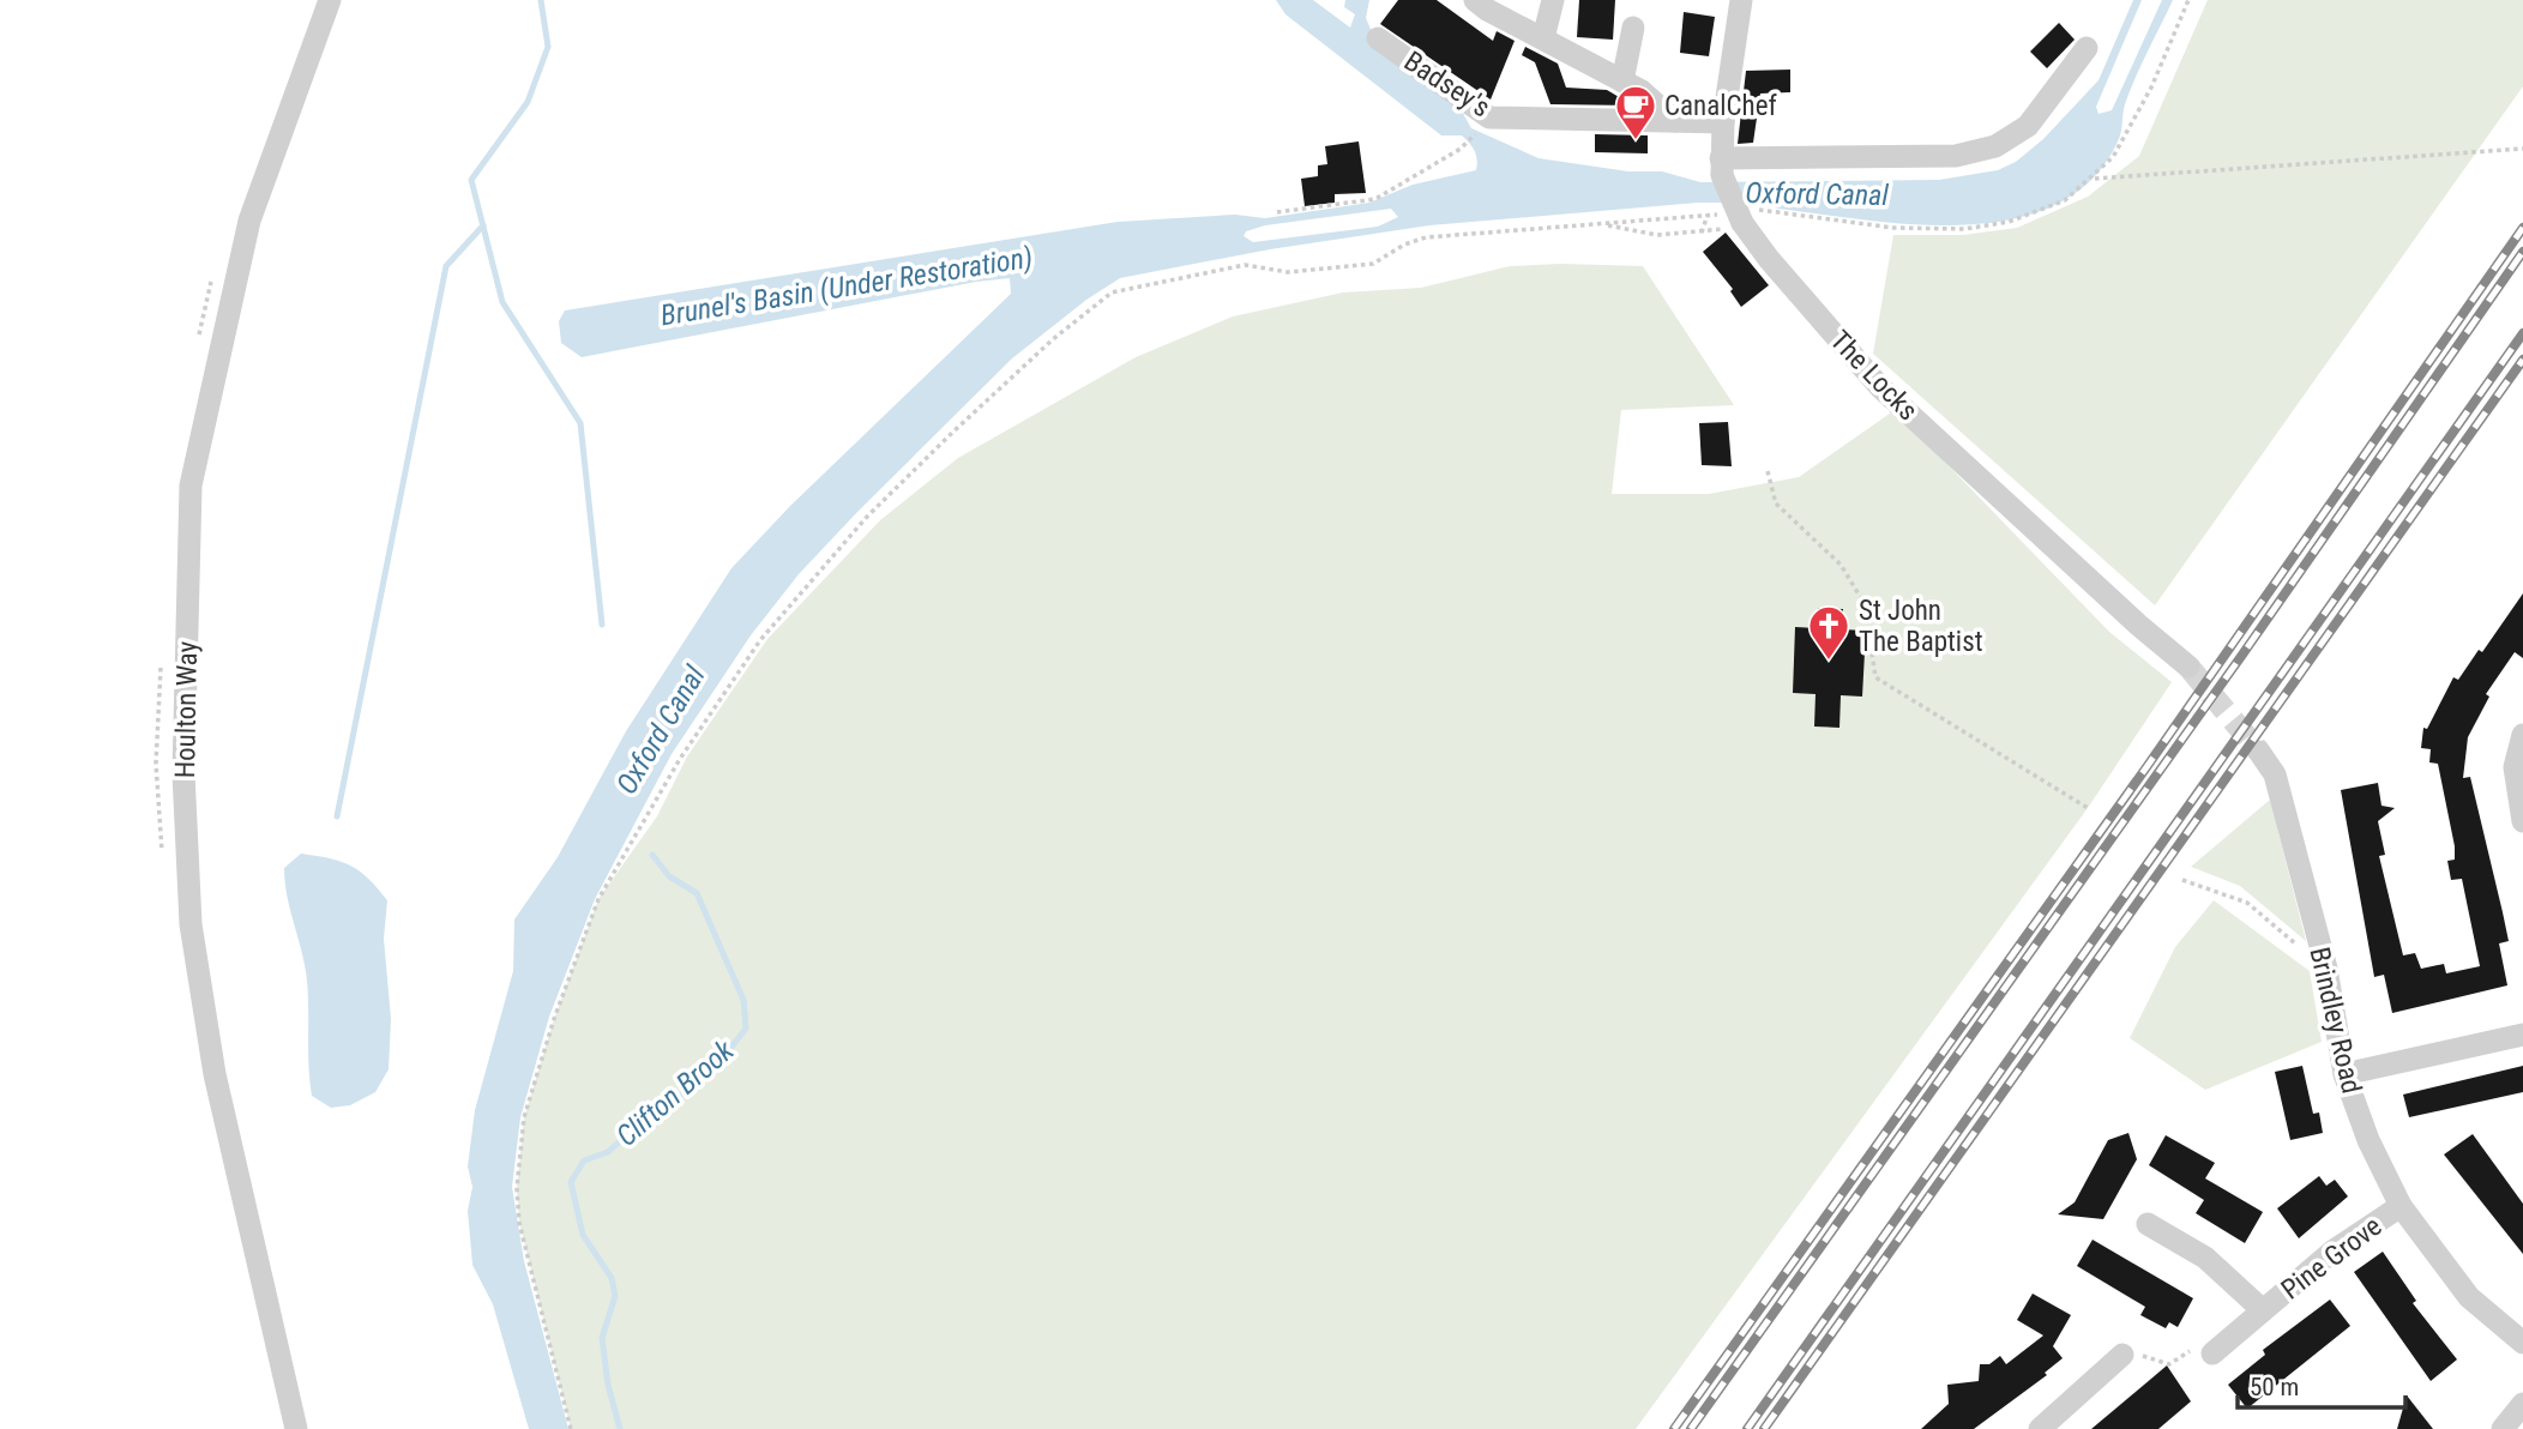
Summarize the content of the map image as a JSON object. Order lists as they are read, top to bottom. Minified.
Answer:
{"streets":{"street":["Badsey's","The Locks","Houlton Way","Brindley Road","Pine Grove"]},"crossings":[["Badsey's","The Locks"],["Brindley Road","Pine Grove"]],"water":["Oxford Canal","Brunel's Basin (Under Restoration)","Clifton Brook"],"places":{"cafe":["CanalChef"],"church":["St John The Baptist"]},"scale_bar":"50 m"}
